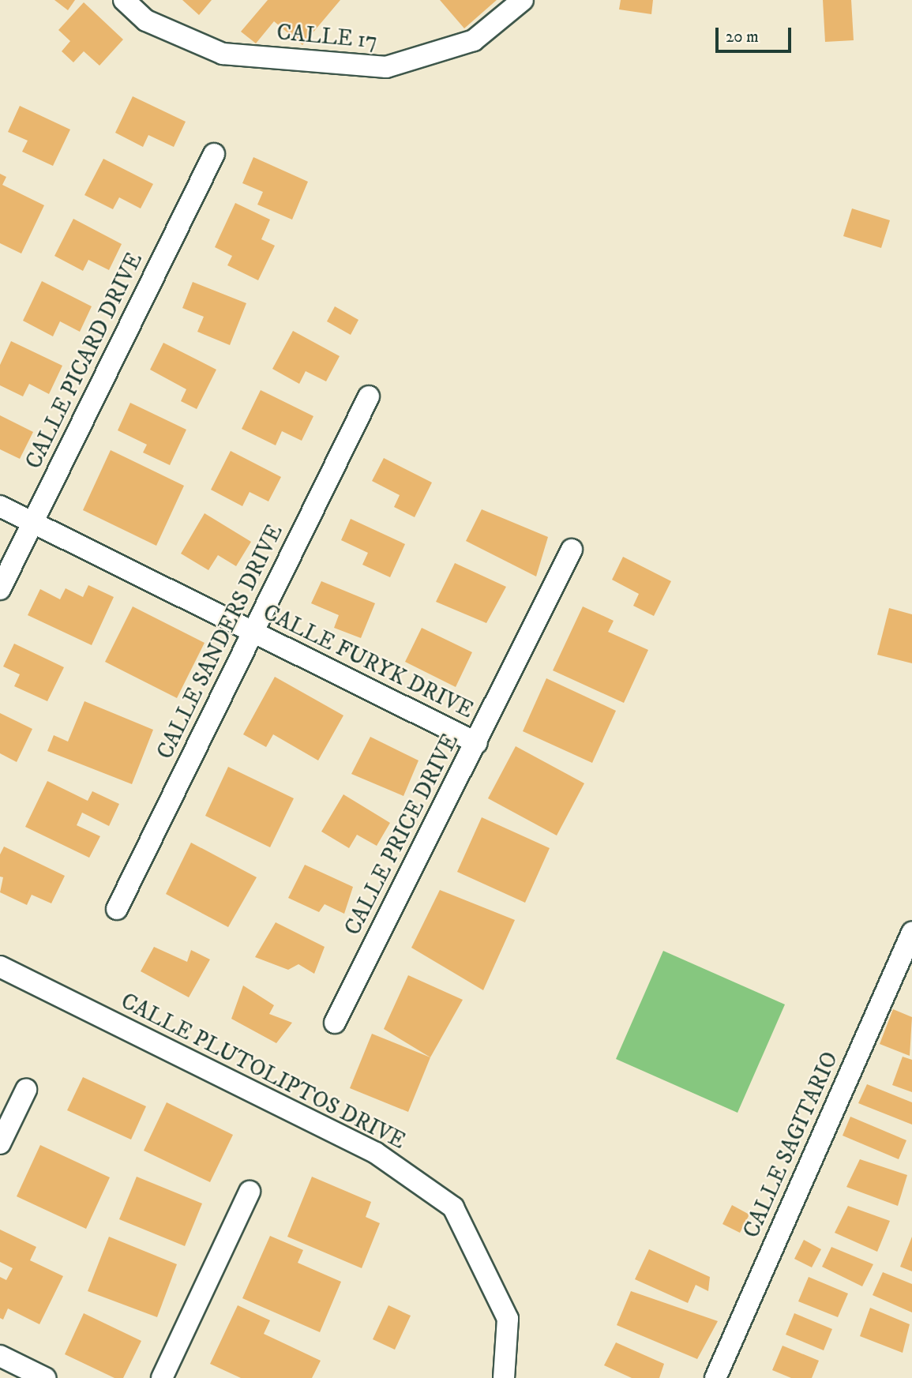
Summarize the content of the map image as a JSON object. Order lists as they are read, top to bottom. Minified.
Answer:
{"streets":{"street":["CALLE 17","CALLE PICARD DRIVE","CALLE SANDERS DRIVE","CALLE FURYK DRIVE","CALLE PRICE DRIVE","CALLE PLUTOLIPTOS DRIVE","CALLE SAGITARIO"]},"crossings":[["CALLE PICARD DRIVE","CALLE FURYK DRIVE"],["CALLE SANDERS DRIVE","CALLE FURYK DRIVE"],["CALLE FURYK DRIVE","CALLE PRICE DRIVE"]],"scale_bar":"20 m"}
